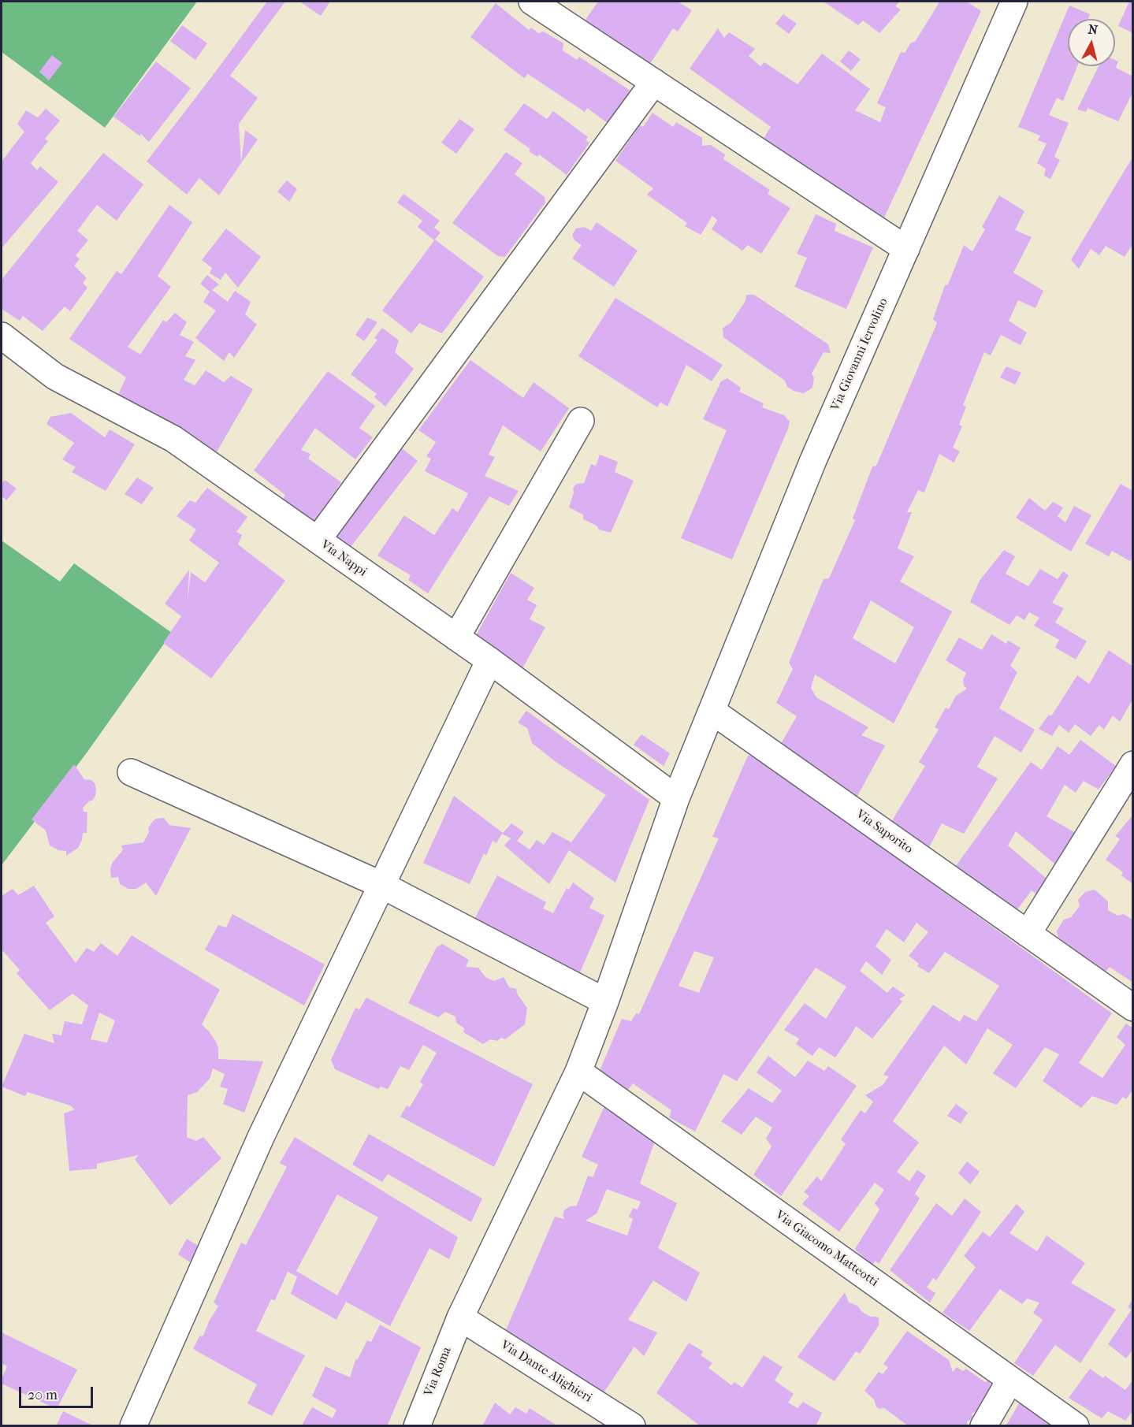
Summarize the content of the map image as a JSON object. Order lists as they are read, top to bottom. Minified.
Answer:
{"streets":{"street":["Via Giovanni Iervolino","Via Nappi","Via Saporito","Via Giacomo Matteotti","Via Roma","Via Dante Alighieri"]},"crossings":[["Via Giovanni Iervolino","Via Saporito"],["Via Nappi","Via Roma"],["Via Giacomo Matteotti","Via Roma"],["Via Roma","Via Dante Alighieri"]],"scale_bar":"20 m","north":"top"}
